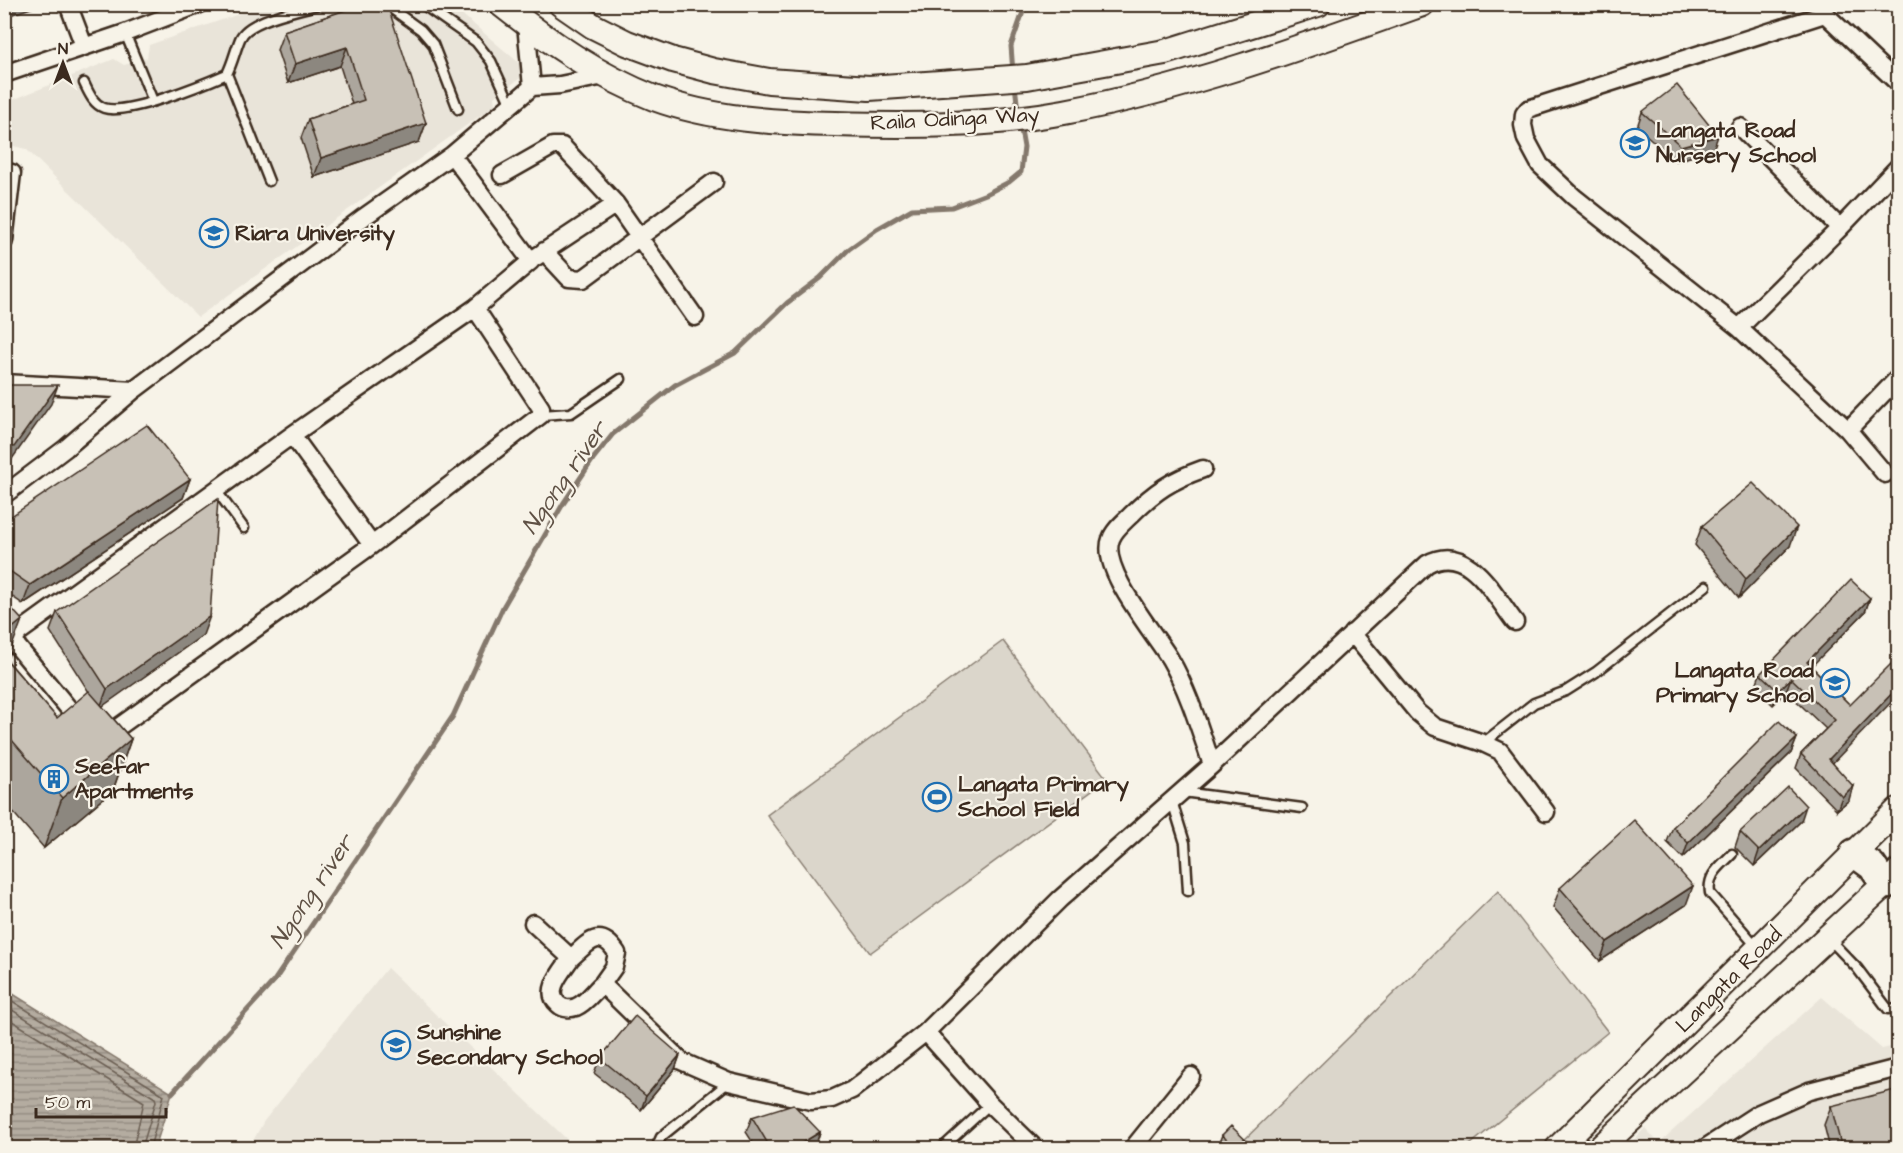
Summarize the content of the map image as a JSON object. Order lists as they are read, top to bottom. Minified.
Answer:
{"streets":{"main road":["Raila Odinga Way","Langata Road"]},"water":["Ngong river"],"places":{"school or university":["Langata Road Nursery School","Riara University","Langata Road Primary School","Sunshine Secondary School"],"building":["Seefar Apartments"],"sports":["Langata Primary School Field"]},"scale_bar":"50 m","north":"top"}
